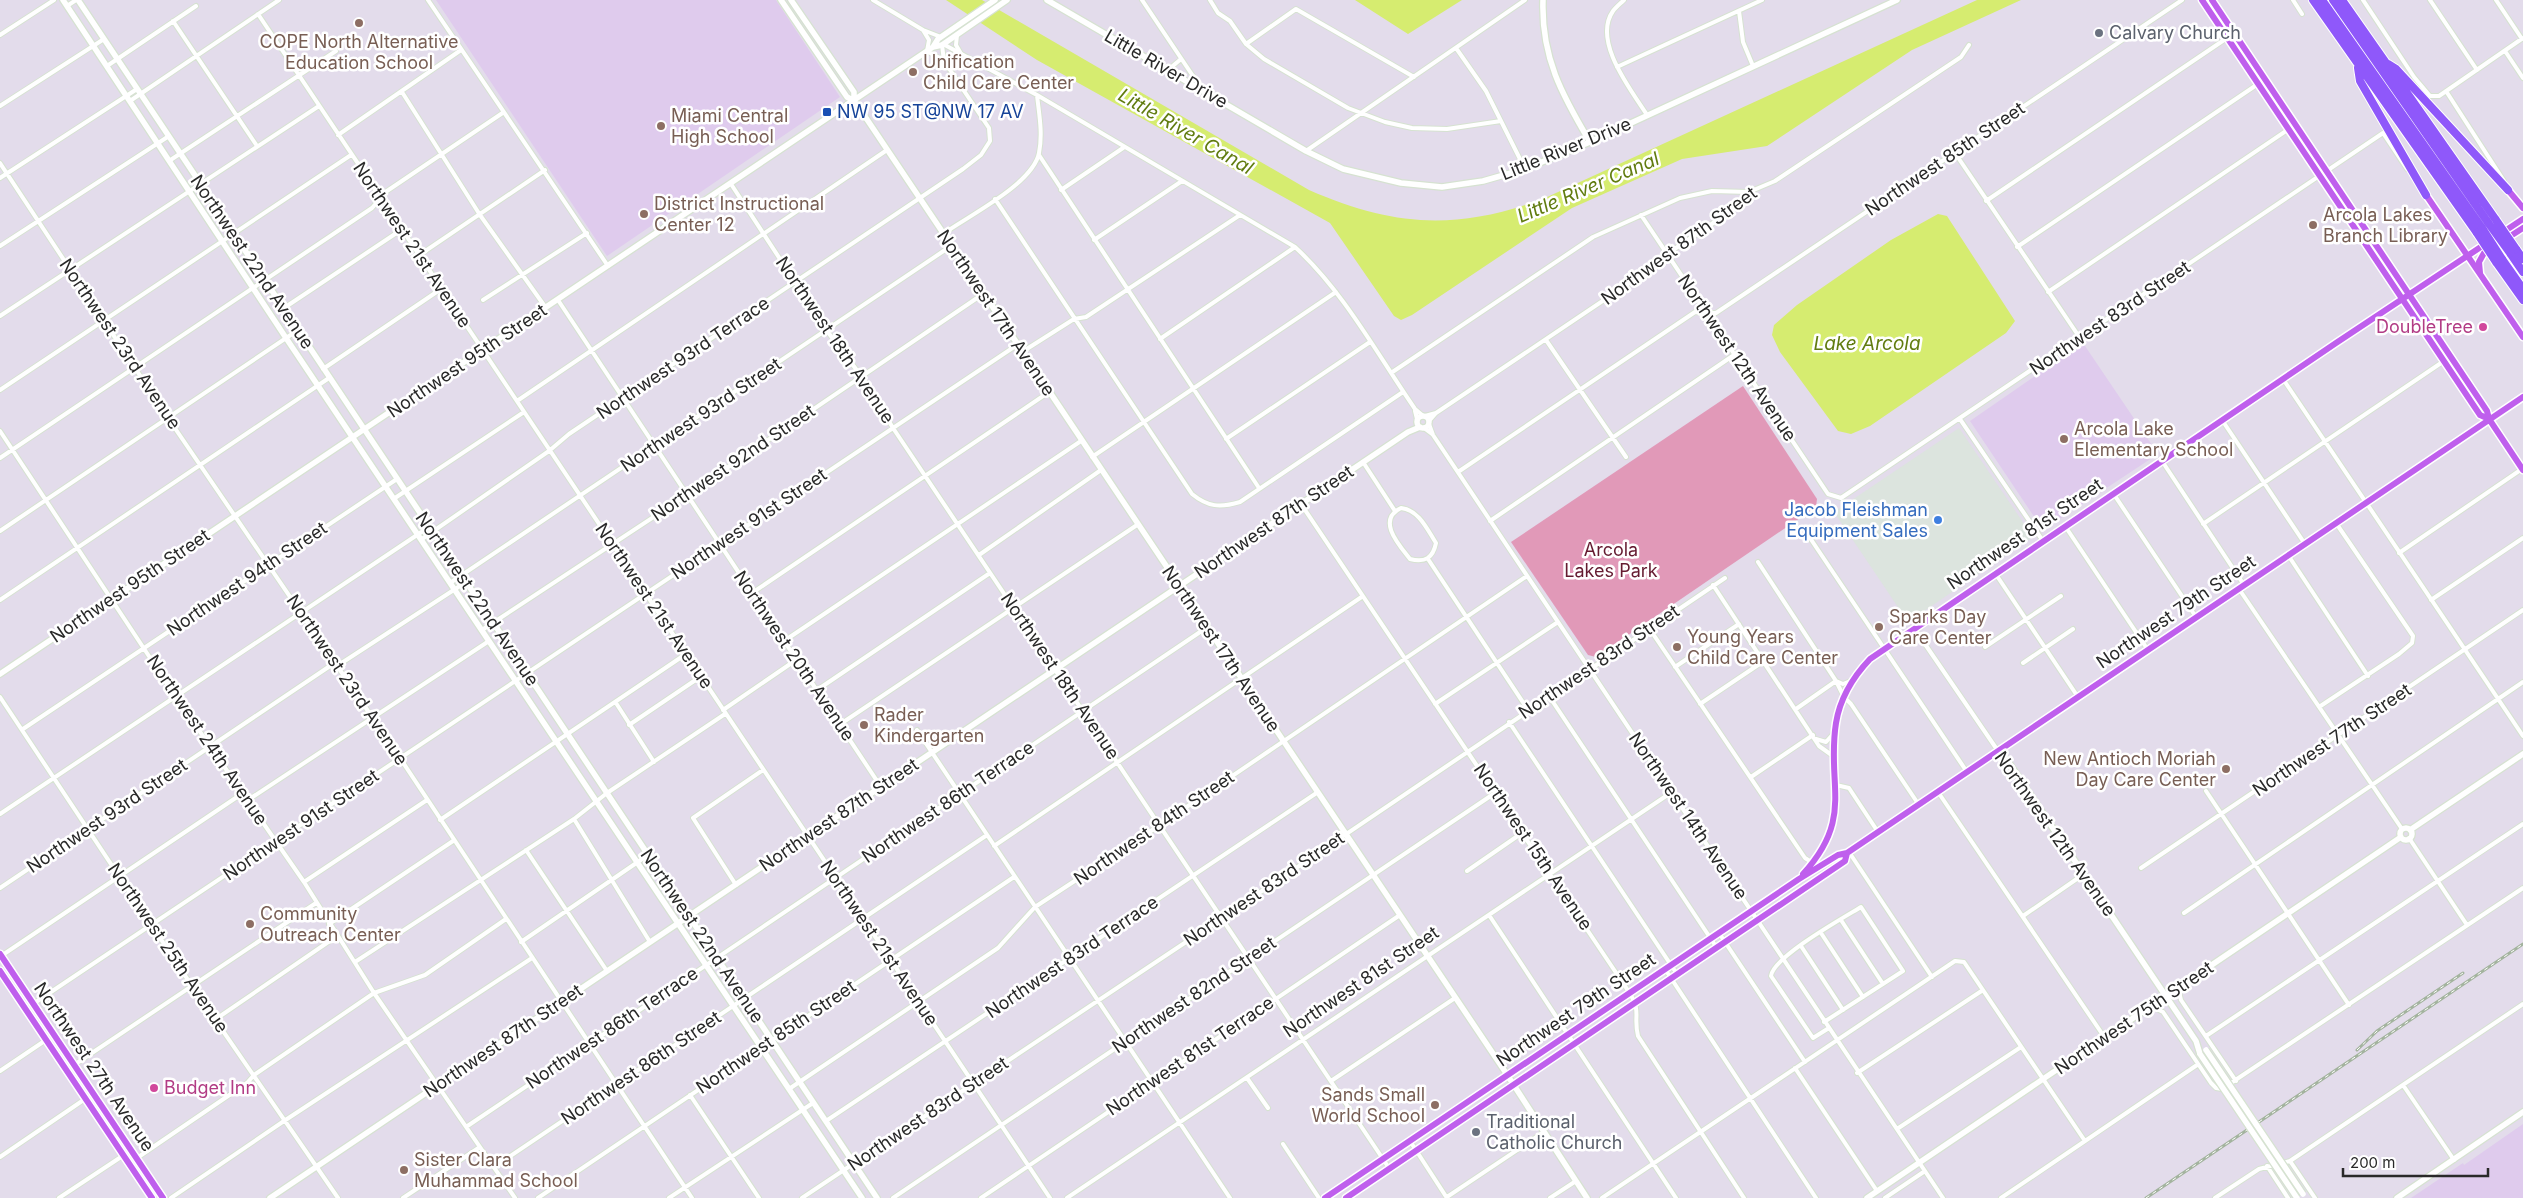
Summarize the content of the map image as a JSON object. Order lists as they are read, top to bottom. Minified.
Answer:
{"streets":{"main road":["Little River Drive","Northwest 87th Street","Northwest 22nd Avenue","Northwest 17th Avenue","Northwest 12th Avenue","Northwest 95th Street","Northwest 81st Street","Northwest 79th Street","Northwest 75th Street","Northwest 27th Avenue"],"street":["Northwest 85th Street","Northwest 21st Avenue","Northwest 83rd Street","Northwest 18th Avenue","Northwest 23rd Avenue","Northwest 93rd Terrace","Northwest 93rd Street","Northwest 92nd Street","Northwest 91st Street","Northwest 94th Street","Northwest 20th Avenue","Northwest 24th Avenue","Northwest 77th Street","Northwest 86th Terrace","Northwest 14th Avenue","Northwest 84th Street","Northwest 15th Avenue","Northwest 25th Avenue","Northwest 83rd Terrace","Northwest 82nd Street","Northwest 81st Terrace","Northwest 86th Street"]},"crossings":[["Northwest 85th Street","Northwest 21st Avenue"],["Northwest 85th Street","Northwest 22nd Avenue"],["Northwest 85th Street","Northwest 23rd Avenue"],["Northwest 85th Street","Northwest 12th Avenue"],["Northwest 21st Avenue","Northwest 87th Street"],["Northwest 21st Avenue","Northwest 83rd Street"],["Northwest 21st Avenue","Northwest 93rd Terrace"],["Northwest 21st Avenue","Northwest 95th Street"],["Northwest 21st Avenue","Northwest 93rd Street"],["Northwest 21st Avenue","Northwest 92nd Street"],["Northwest 21st Avenue","Northwest 91st Street"],["Northwest 21st Avenue","Northwest 86th Terrace"],["Northwest 21st Avenue","Northwest 84th Street"],["Northwest 21st Avenue","Northwest 83rd Terrace"],["Northwest 21st Avenue","Northwest 82nd Street"],["Northwest 21st Avenue","Northwest 81st Terrace"],["Northwest 21st Avenue","Northwest 86th Street"],["Northwest 87th Street","Northwest 22nd Avenue"],["Northwest 87th Street","Northwest 17th Avenue"],["Northwest 87th Street","Northwest 18th Avenue"],["Northwest 87th Street","Northwest 23rd Avenue"],["Northwest 87th Street","Northwest 12th Avenue"],["Northwest 87th Street","Northwest 20th Avenue"],["Northwest 87th Street","Northwest 24th Avenue"],["Northwest 87th Street","Northwest 14th Avenue"],["Northwest 87th Street","Northwest 15th Avenue"],["Northwest 87th Street","Northwest 25th Avenue"],["Northwest 22nd Avenue","Northwest 83rd Street"],["Northwest 22nd Avenue","Northwest 93rd Terrace"],["Northwest 22nd Avenue","Northwest 95th Street"],["Northwest 22nd Avenue","Northwest 93rd Street"],["Northwest 22nd Avenue","Northwest 92nd Street"],["Northwest 22nd Avenue","Northwest 91st Street"],["Northwest 22nd Avenue","Northwest 94th Street"],["Northwest 22nd Avenue","Northwest 86th Terrace"],["Northwest 22nd Avenue","Northwest 84th Street"],["Northwest 22nd Avenue","Northwest 83rd Terrace"],["Northwest 22nd Avenue","Northwest 86th Street"],["Northwest 17th Avenue","Northwest 83rd Street"],["Northwest 17th Avenue","Northwest 93rd Terrace"],["Northwest 17th Avenue","Northwest 95th Street"],["Northwest 17th Avenue","Northwest 93rd Street"],["Northwest 17th Avenue","Northwest 92nd Street"],["Northwest 17th Avenue","Northwest 91st Street"],["Northwest 17th Avenue","Northwest 81st Street"],["Northwest 17th Avenue","Northwest 79th Street"],["Northwest 17th Avenue","Northwest 86th Terrace"],["Northwest 17th Avenue","Northwest 84th Street"],["Northwest 17th Avenue","Northwest 83rd Terrace"],["Northwest 17th Avenue","Northwest 82nd Street"],["Northwest 17th Avenue","Northwest 81st Terrace"],["Northwest 83rd Street","Northwest 18th Avenue"],["Northwest 83rd Street","Northwest 12th Avenue"],["Northwest 83rd Street","Northwest 14th Avenue"],["Northwest 83rd Street","Northwest 15th Avenue"],["Northwest 18th Avenue","Northwest 93rd Terrace"],["Northwest 18th Avenue","Northwest 95th Street"],["Northwest 18th Avenue","Northwest 93rd Street"],["Northwest 18th Avenue","Northwest 92nd Street"],["Northwest 18th Avenue","Northwest 91st Street"],["Northwest 18th Avenue","Northwest 81st Street"],["Northwest 18th Avenue","Northwest 79th Street"],["Northwest 18th Avenue","Northwest 86th Terrace"],["Northwest 18th Avenue","Northwest 84th Street"],["Northwest 18th Avenue","Northwest 83rd Terrace"],["Northwest 18th Avenue","Northwest 82nd Street"],["Northwest 18th Avenue","Northwest 81st Terrace"],["Northwest 23rd Avenue","Northwest 93rd Terrace"],["Northwest 23rd Avenue","Northwest 95th Street"],["Northwest 23rd Avenue","Northwest 93rd Street"],["Northwest 23rd Avenue","Northwest 91st Street"],["Northwest 23rd Avenue","Northwest 94th Street"],["Northwest 23rd Avenue","Northwest 86th Terrace"],["Northwest 23rd Avenue","Northwest 86th Street"],["Northwest 93rd Terrace","Northwest 20th Avenue"],["Northwest 93rd Terrace","Northwest 24th Avenue"],["Northwest 93rd Terrace","Northwest 25th Avenue"],["Northwest 12th Avenue","Northwest 81st Street"],["Northwest 12th Avenue","Northwest 79th Street"],["Northwest 12th Avenue","Northwest 75th Street"],["Northwest 95th Street","Northwest 20th Avenue"],["Northwest 95th Street","Northwest 24th Avenue"],["Northwest 95th Street","Northwest 14th Avenue"],["Northwest 93rd Street","Northwest 20th Avenue"],["Northwest 93rd Street","Northwest 24th Avenue"],["Northwest 93rd Street","Northwest 25th Avenue"],["Northwest 92nd Street","Northwest 20th Avenue"],["Northwest 91st Street","Northwest 20th Avenue"],["Northwest 91st Street","Northwest 24th Avenue"],["Northwest 91st Street","Northwest 25th Avenue"],["Northwest 91st Street","Northwest 27th Avenue"],["Northwest 81st Street","Northwest 79th Street"],["Northwest 81st Street","Northwest 14th Avenue"],["Northwest 81st Street","Northwest 15th Avenue"],["Northwest 94th Street","Northwest 24th Avenue"],["Northwest 94th Street","Northwest 25th Avenue"],["Northwest 79th Street","Northwest 14th Avenue"],["Northwest 79th Street","Northwest 15th Avenue"],["Northwest 24th Avenue","Northwest 86th Terrace"],["Northwest 24th Avenue","Northwest 86th Street"],["Northwest 14th Avenue","Northwest 84th Street"],["Northwest 14th Avenue","Northwest 75th Street"],["Northwest 84th Street","Northwest 15th Avenue"],["Northwest 15th Avenue","Northwest 82nd Street"]],"water":["Little River Canal","Lake Arcola"],"parks":["Arcola Lakes Park"],"places":{"other":["COPE North Alternative Education School","Calvary Church","Unification Child Care Center","Miami Central High School","District Instructional Center 12","Arcola Lakes Branch Library","DoubleTree","Arcola Lake Elementary School","Jacob Fleishman Equipment Sales","Sparks Day Care Center","Young Years Child Care Center","Rader Kindergarten","New Antioch Moriah Day Care Center","Community Outreach Center","Budget Inn","Sands Small World School","Traditional Catholic Church","Sister Clara Muhammad School"],"transit":["NW 95 ST@NW 17 AV"]},"scale_bar":"200 m"}
